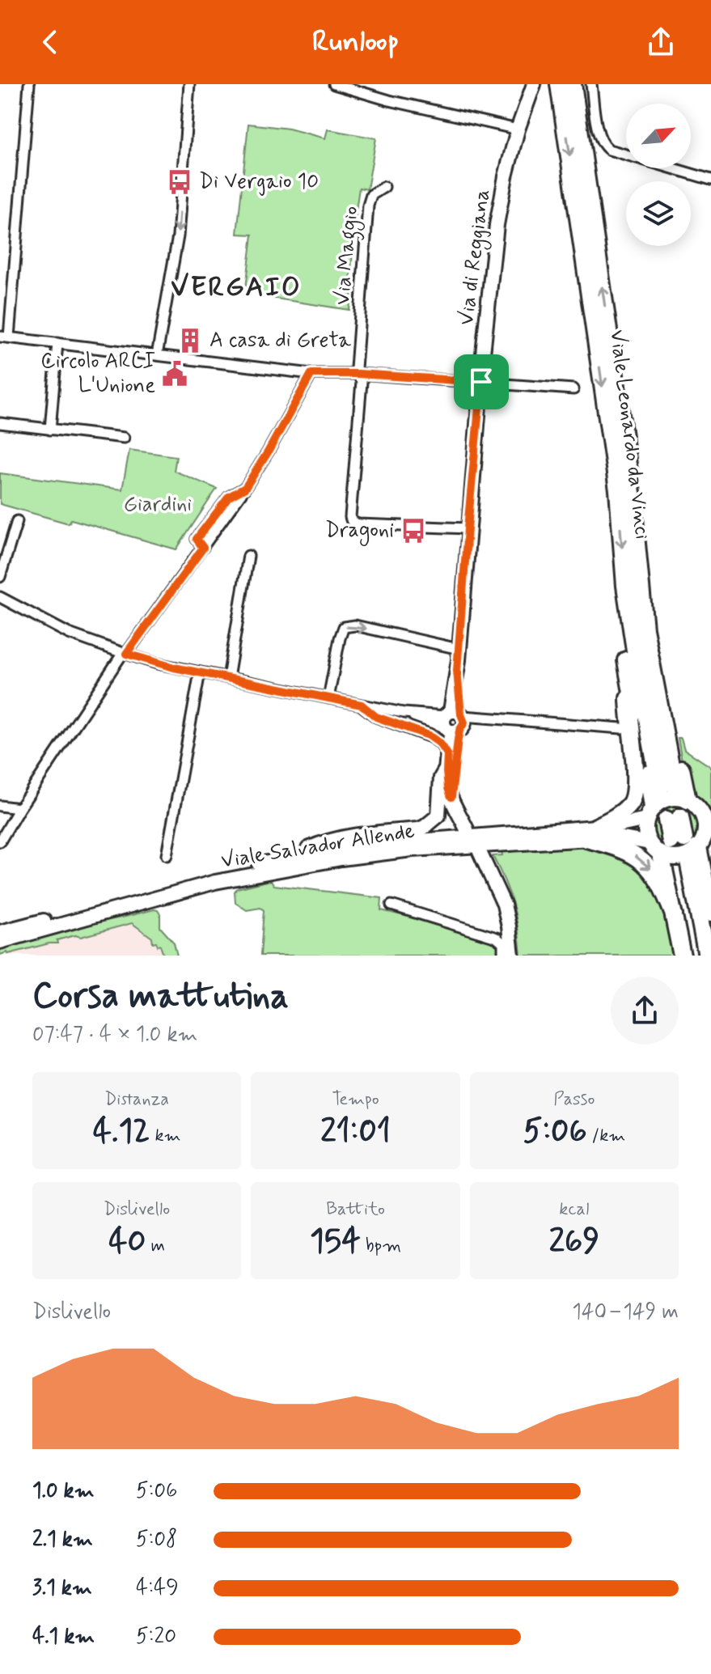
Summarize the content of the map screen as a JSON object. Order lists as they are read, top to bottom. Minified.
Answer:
{"streets":{"highway":["Viale Leonardo da Vinci"],"main road":["Via di Reggiana","Viale Salvador Allende"],"street":["Via Maggio"]},"crossings":[["Via Maggio","Via di Reggiana"]],"districts":["VERGAIO"],"parks":["Giardini"],"places":{"bus stop":["Di Vergaio 10","Dragoni"],"building":["A casa di Greta"],"public building":["Circolo ARCI L'Unione"]},"north":"top right","page":{"header":"Runloop","heading":["Corsa mattutina","07:47 · 4 × 1.0 km"],"stats":[["Distanza","4.12 km"],["Tempo","21:01"],["Passo","5:06 /km"],["Dislivello","40 m"],["Battito","154 bpm"],["kcal","269"]],"chart":["Dislivello","140–149 m"],"list":[{"name":"1.0 km","note":"5:06"},{"name":"2.1 km","note":"5:08"},{"name":"3.1 km","note":"4:49"},{"name":"4.1 km","note":"5:20"}]}}
